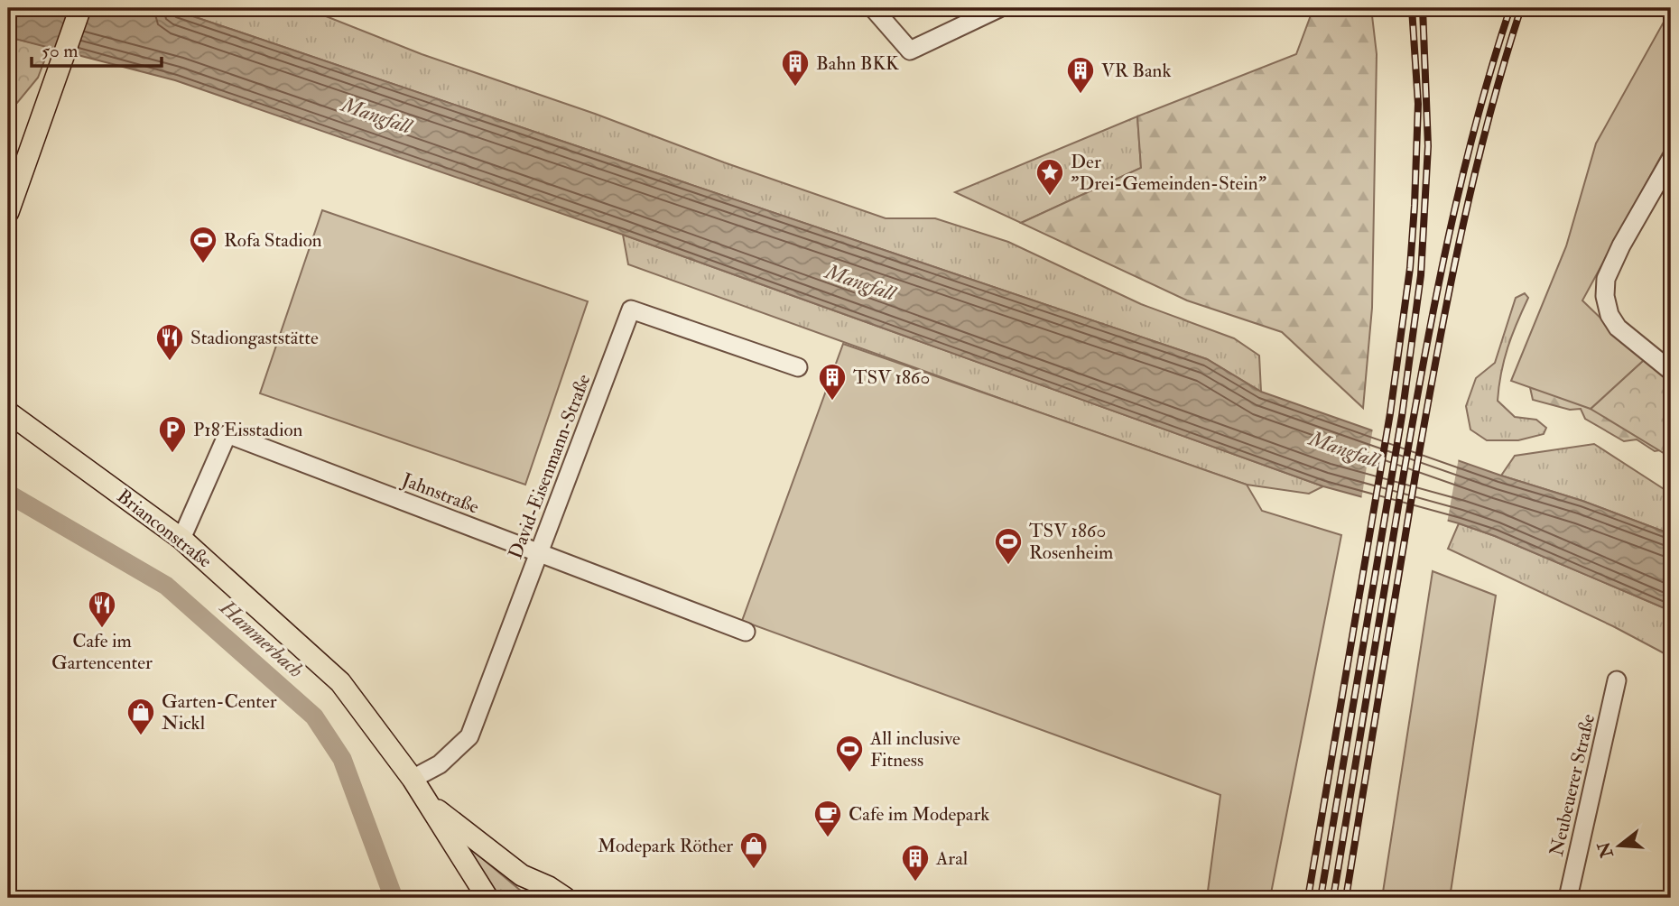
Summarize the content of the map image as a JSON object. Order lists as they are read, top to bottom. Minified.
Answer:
{"streets":{"main road":["Brianconstraße"],"street":["David-Eisenmann-Straße","Jahnstraße","Neubeuerer Straße"]},"crossings":[["David-Eisenmann-Straße","Jahnstraße"],["David-Eisenmann-Straße","Brianconstraße"],["Jahnstraße","Brianconstraße"]],"water":["Mangfall","Hammerbach"],"places":{"building":["Bahn BKK","VR Bank","TSV 1860","Aral"],"place":["Der \"Drei-Gemeinden-Stein\""],"sports":["Rofa Stadion","TSV 1860 Rosenheim","All inclusive Fitness"],"restaurant":["Stadiongaststätte","Cafe im Gartencenter"],"parking":["P18 Eisstadion"],"shop":["Garten-Center Nickl","Modepark Röther"],"cafe":["Cafe im Modepark"]},"scale_bar":"50 m","north":"left"}
